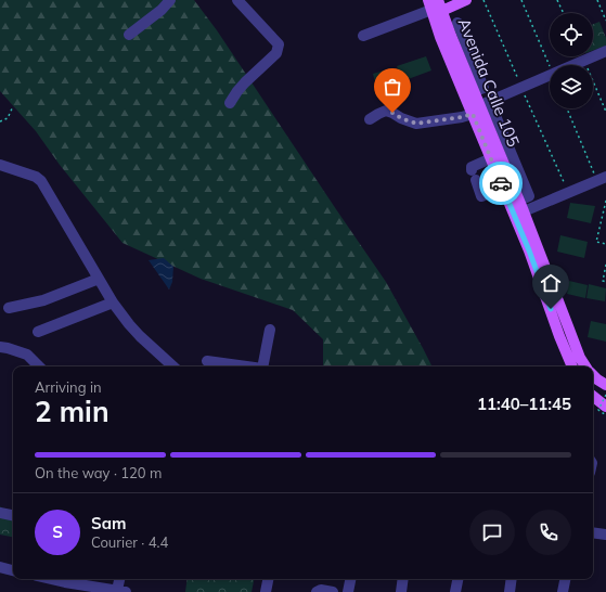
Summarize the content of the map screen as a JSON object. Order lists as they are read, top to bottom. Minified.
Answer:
{"streets":{"main road":["Avenida Calle 105"]},"page":{"heading":["2 min","Arriving in","11:40–11:45"],"panel":["Sam","Courier · 4.4"],"bar":"On the way · 120 m","round":"S"}}
